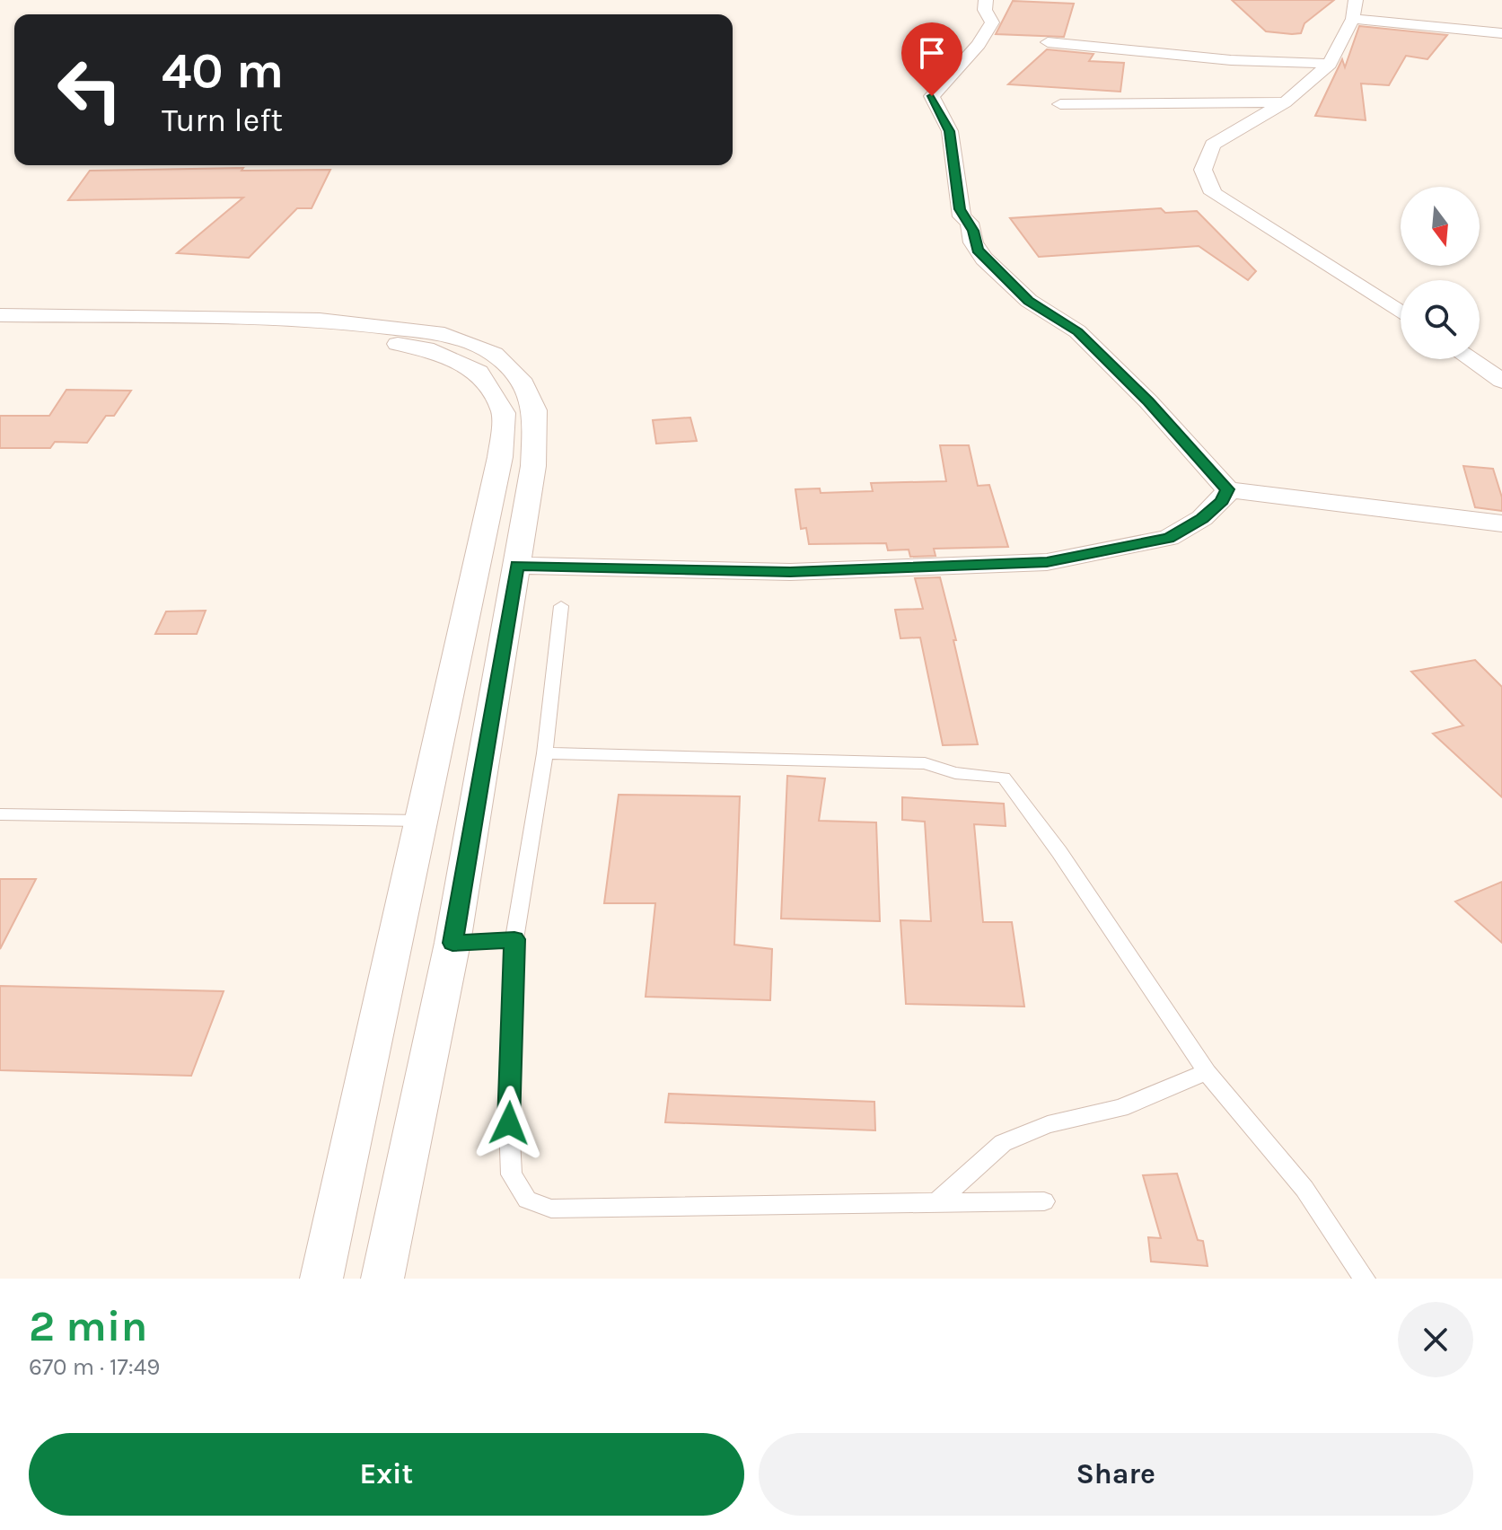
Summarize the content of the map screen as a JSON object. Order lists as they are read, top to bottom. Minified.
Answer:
{"north":"bottom","page":{"turn":["40 m","Turn left"],"heading":["2 min","670 m · 17:49"],"buttons":["Exit","Share"]}}
